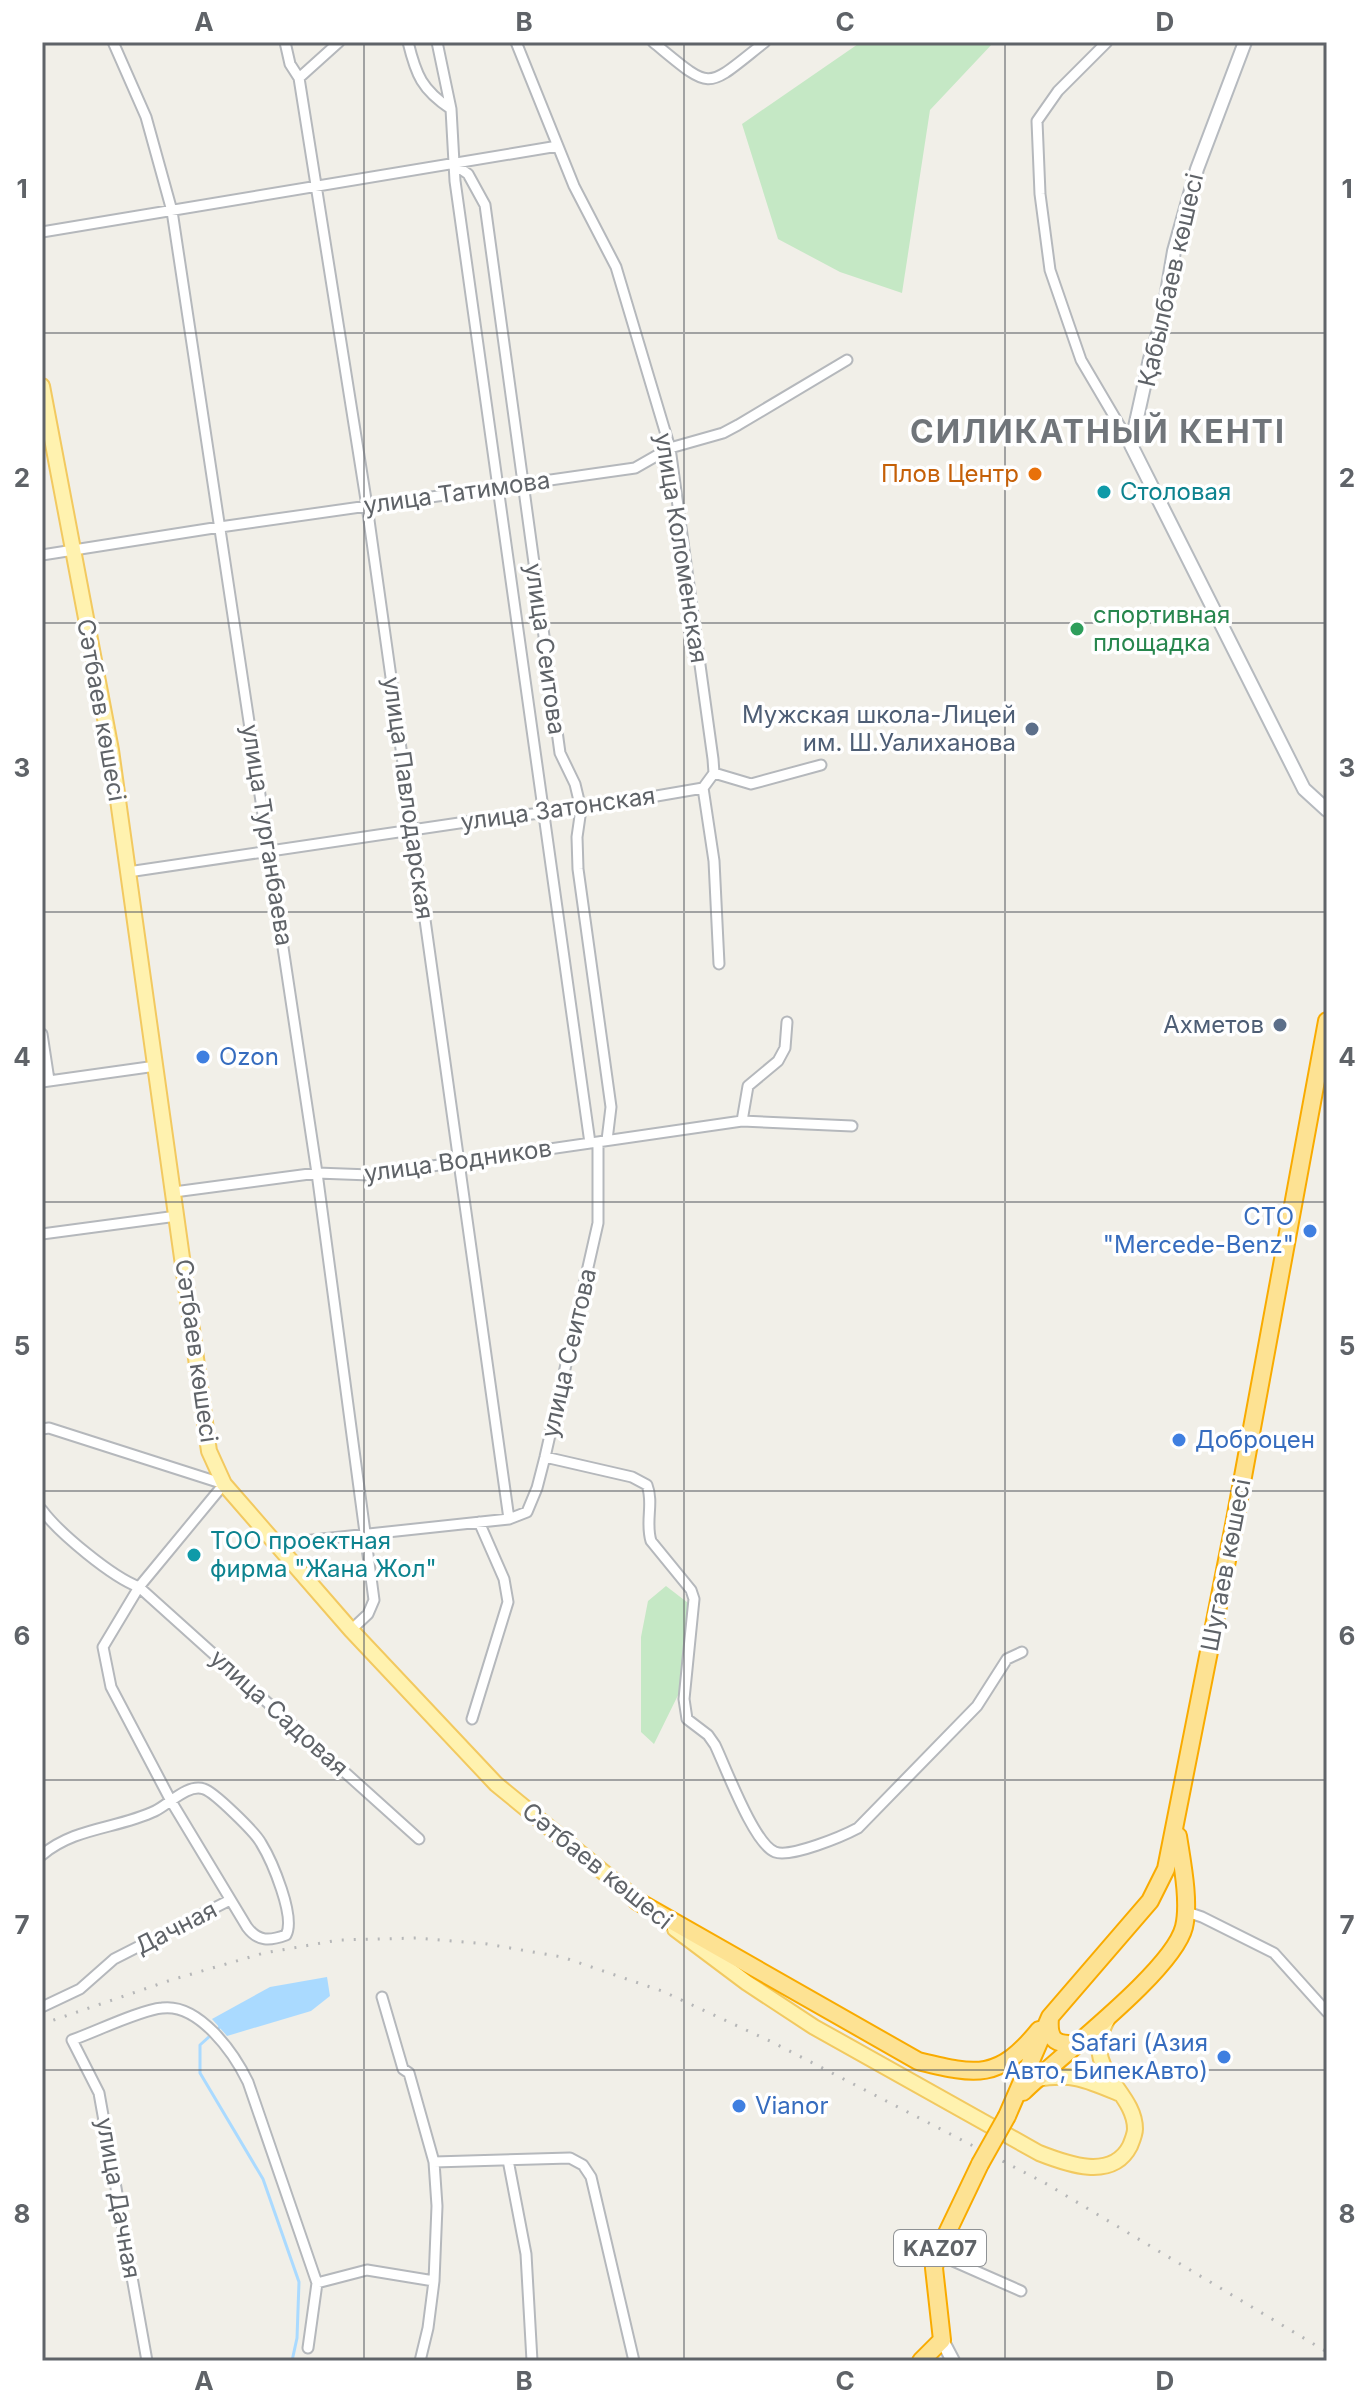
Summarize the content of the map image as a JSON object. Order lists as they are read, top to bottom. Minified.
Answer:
{"streets":{"highway":["Шугаев көшесі","KAZ07"],"main road":["Қабылбаев көшесі","Сәтбаев көшесі"],"street":["улица Татимова","улица Коломенская","улица Сеитова","улица Павлодарская","улица Затонская","улица Турганбаева","улица Водников","улица Садовая","Дачная","улица Дачная"]},"crossings":[["улица Татимова","улица Коломенская"],["улица Татимова","улица Сеитова"],["улица Татимова","Сәтбаев көшесі"],["улица Татимова","улица Павлодарская"],["улица Татимова","улица Турганбаева"],["улица Сеитова","улица Павлодарская"],["улица Сеитова","улица Затонская"],["улица Сеитова","улица Водников"],["Сәтбаев көшесі","улица Затонская"],["Сәтбаев көшесі","улица Турганбаева"],["Сәтбаев көшесі","улица Водников"],["Сәтбаев көшесі","Шугаев көшесі"],["улица Павлодарская","улица Затонская"],["улица Павлодарская","улица Водников"],["улица Затонская","улица Турганбаева"],["улица Турганбаева","улица Водников"],["Шугаев көшесі","KAZ07"]],"districts":["СИЛИКАТНЫЙ КЕНТІ"],"places":["Плов Центр","Столовая","спортивная площадка","Мужская школа-Лицей им. Ш.Уалиханова","Ахметов","Ozon","СТО \"Mercede-Benz\"","Доброцен","ТОО проектная фирма \"Жана Жол\"","Safari (Азия Авто, БипекАвто)","Vianor"],"grid":{"columns":["A","B","C","D"],"rows":["1","2","3","4","5","6","7","8"]}}
